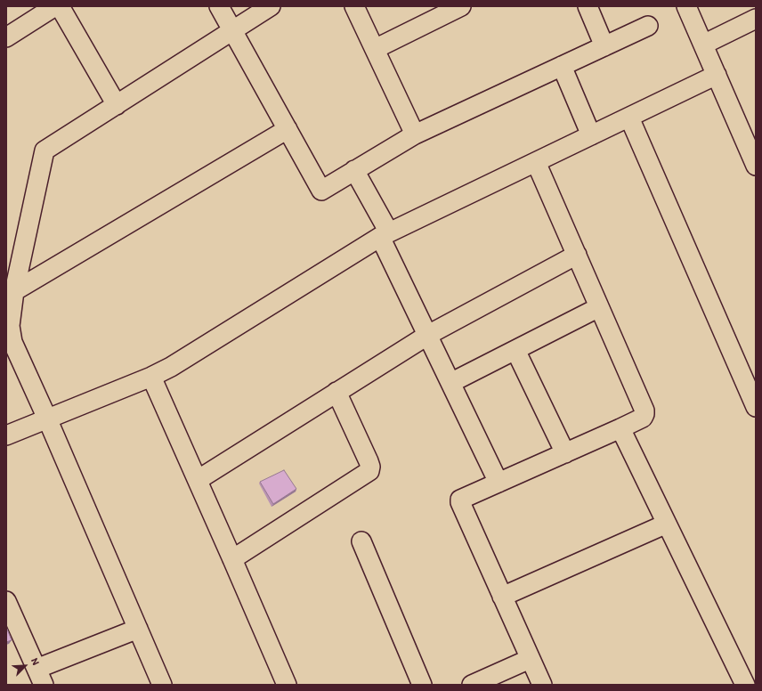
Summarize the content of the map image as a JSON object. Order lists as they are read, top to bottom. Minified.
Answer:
{"north":"top right"}
